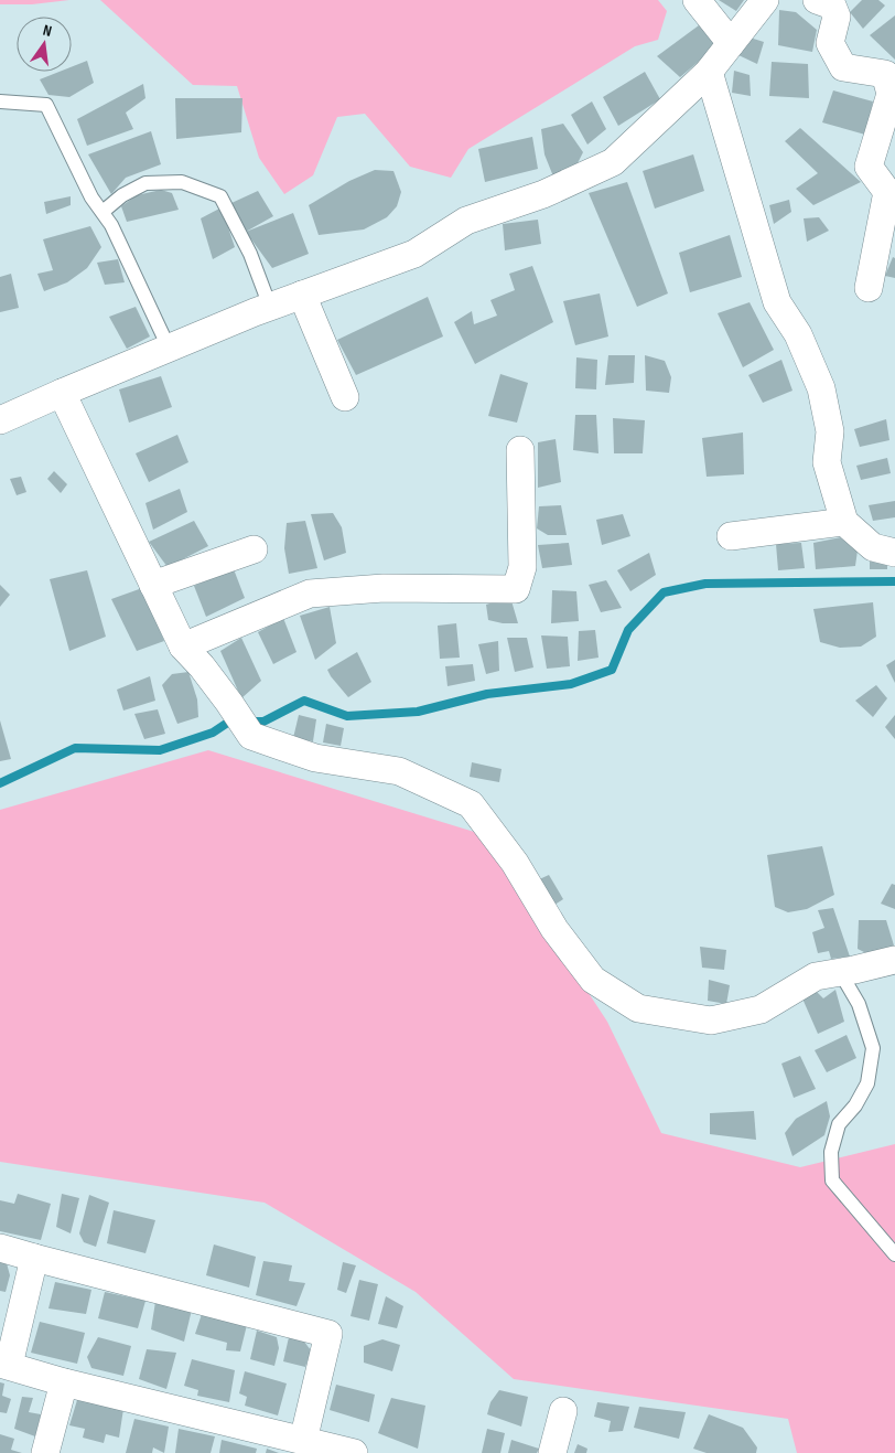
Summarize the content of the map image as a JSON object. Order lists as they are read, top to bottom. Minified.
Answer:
{"north":"top"}
